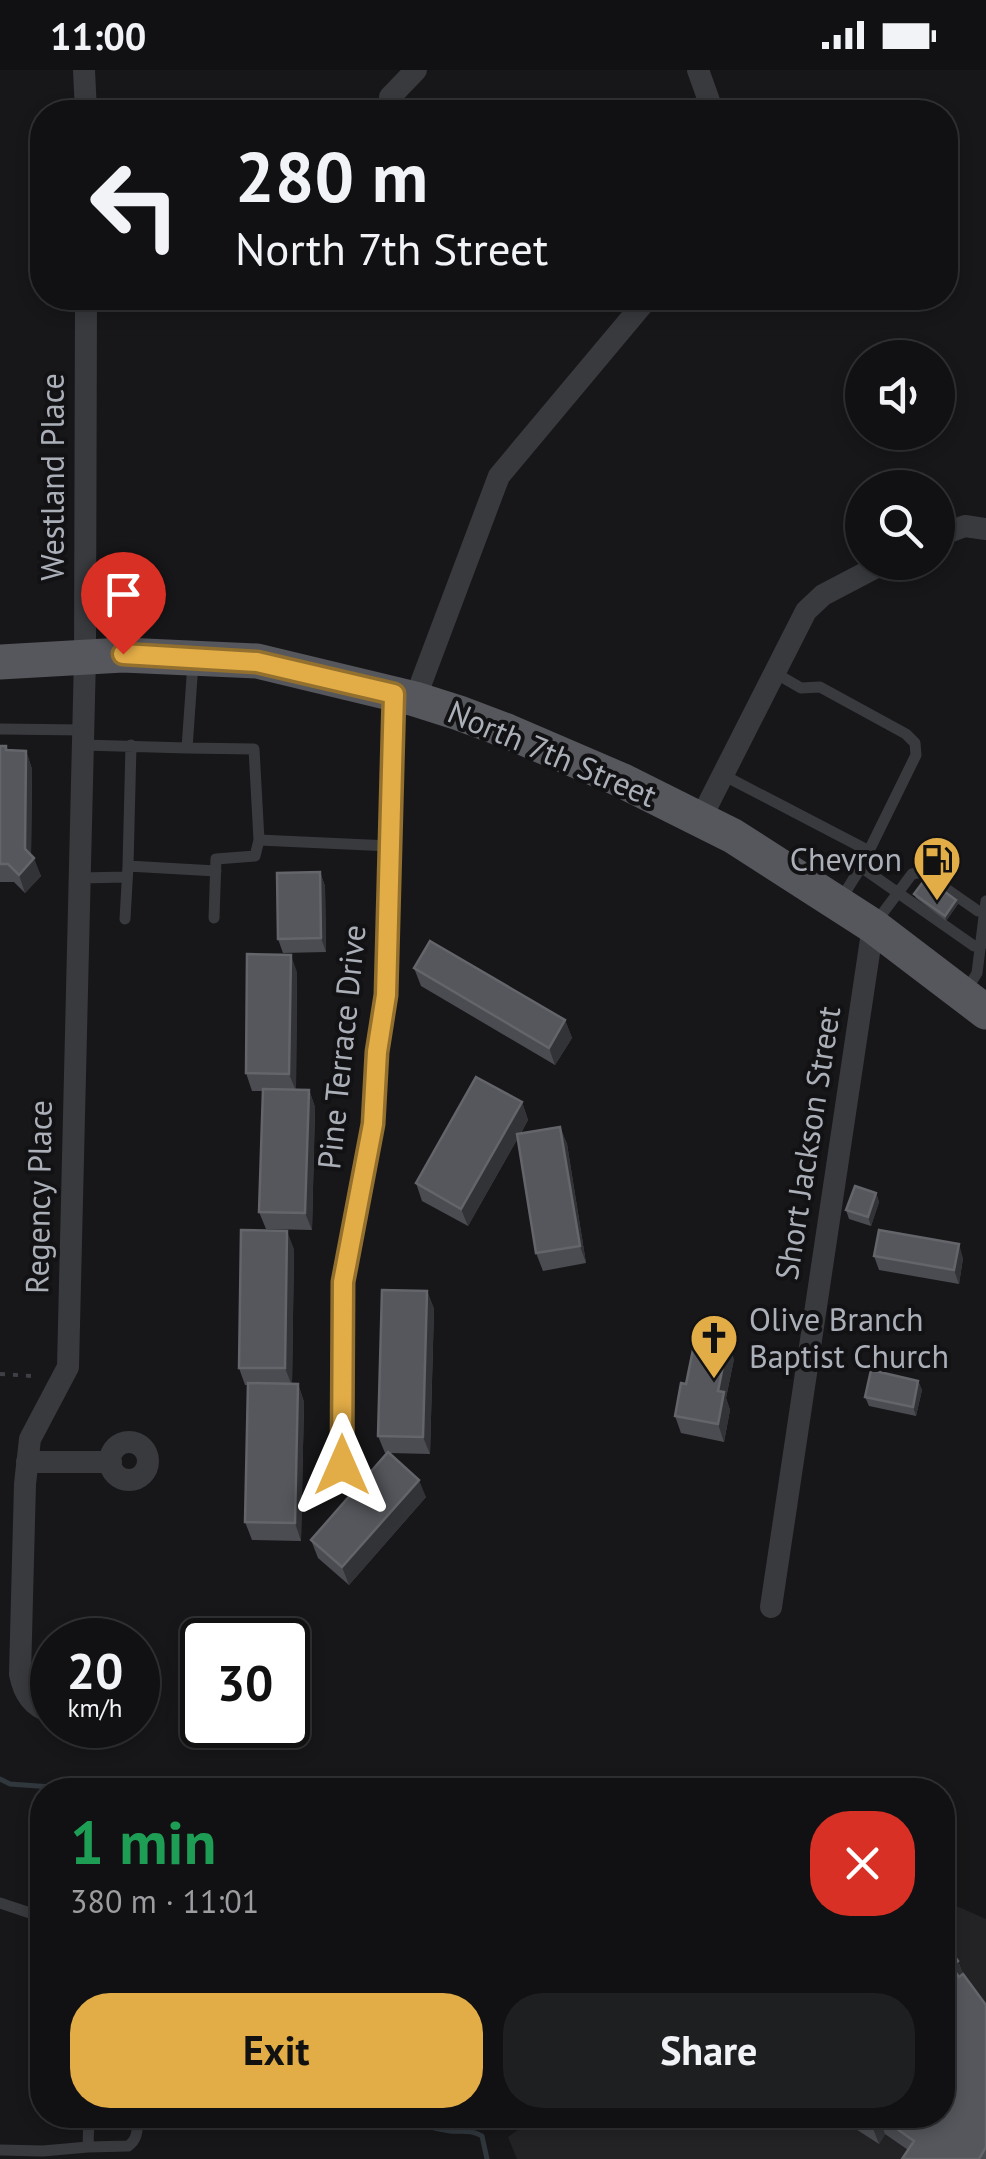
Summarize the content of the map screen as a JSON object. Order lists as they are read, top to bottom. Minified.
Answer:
{"streets":{"main road":["North 7th Street"],"street":["Westland Place","Pine Terrace Drive","Short Jackson Street","Regency Place"]},"crossings":[["Westland Place","North 7th Street"],["Westland Place","Regency Place"],["North 7th Street","Pine Terrace Drive"],["North 7th Street","Short Jackson Street"],["North 7th Street","Regency Place"]],"places":{"fuel station":["Chevron"],"church":["Olive Branch Baptist Church"]},"page":{"status":"11:00","turn":["280 m","North 7th Street"],"speed":"20 km/h","limit":"30","heading":["1 min","380 m · 11:01"],"buttons":["Exit","Share"]}}
